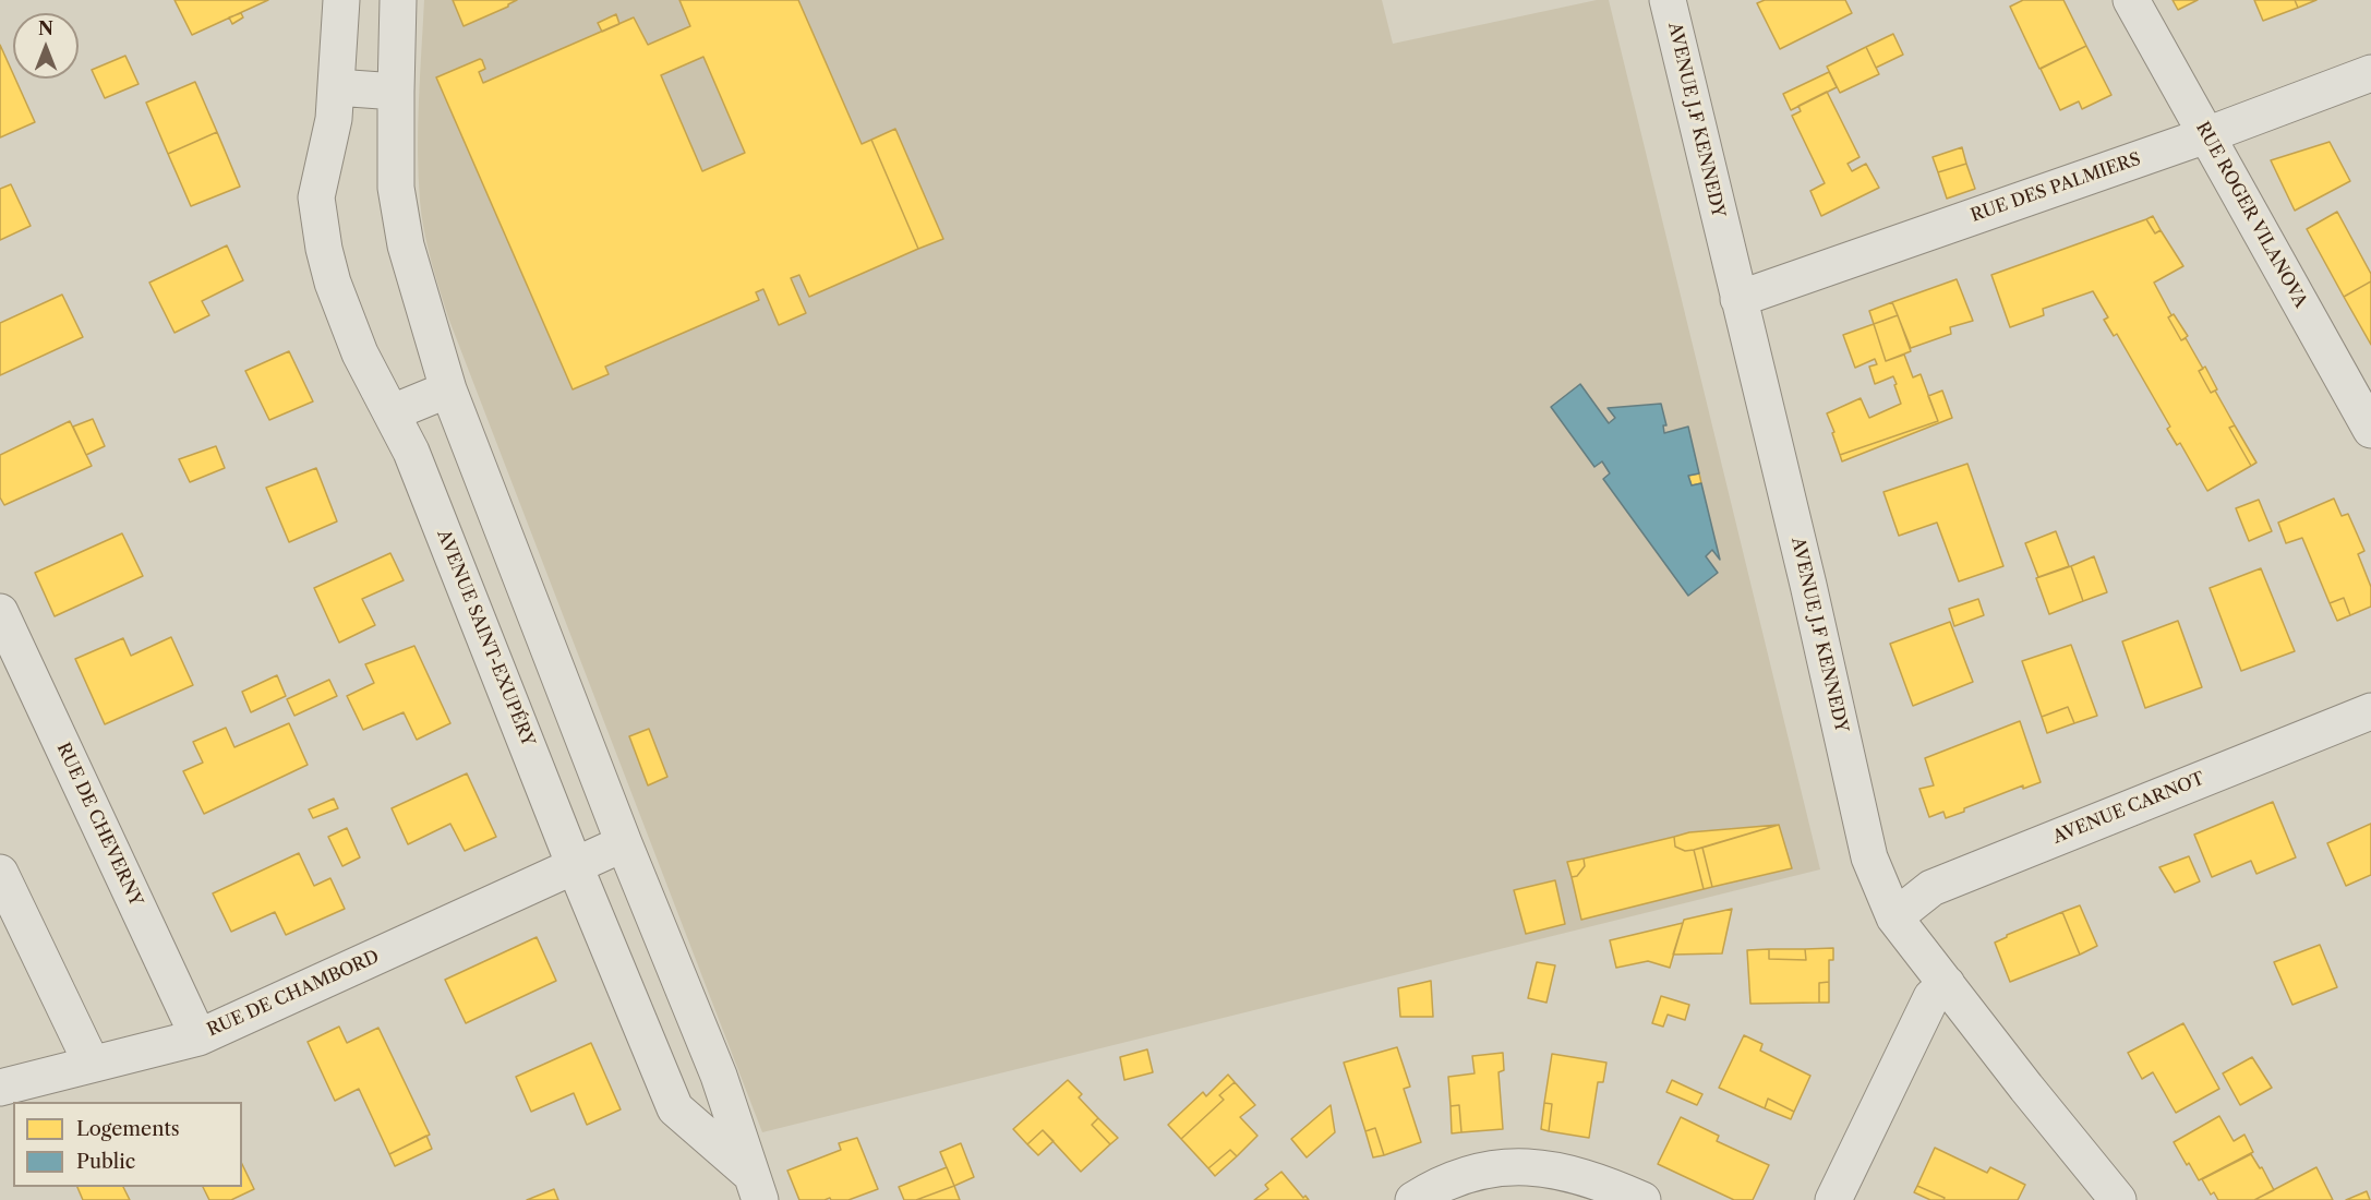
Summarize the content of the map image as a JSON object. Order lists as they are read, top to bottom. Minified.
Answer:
{"streets":{"street":["AVENUE J.F KENNEDY","RUE DES PALMIERS","RUE ROGER VILANOVA","AVENUE SAINT-EXUPÉRY","AVENUE CARNOT","RUE DE CHEVERNY","RUE DE CHAMBORD"]},"crossings":[["AVENUE J.F KENNEDY","RUE DES PALMIERS"],["AVENUE J.F KENNEDY","AVENUE CARNOT"],["RUE DES PALMIERS","RUE ROGER VILANOVA"],["AVENUE SAINT-EXUPÉRY","RUE DE CHAMBORD"],["RUE DE CHEVERNY","RUE DE CHAMBORD"]],"legend":["Logements","Public"],"north":"top"}
